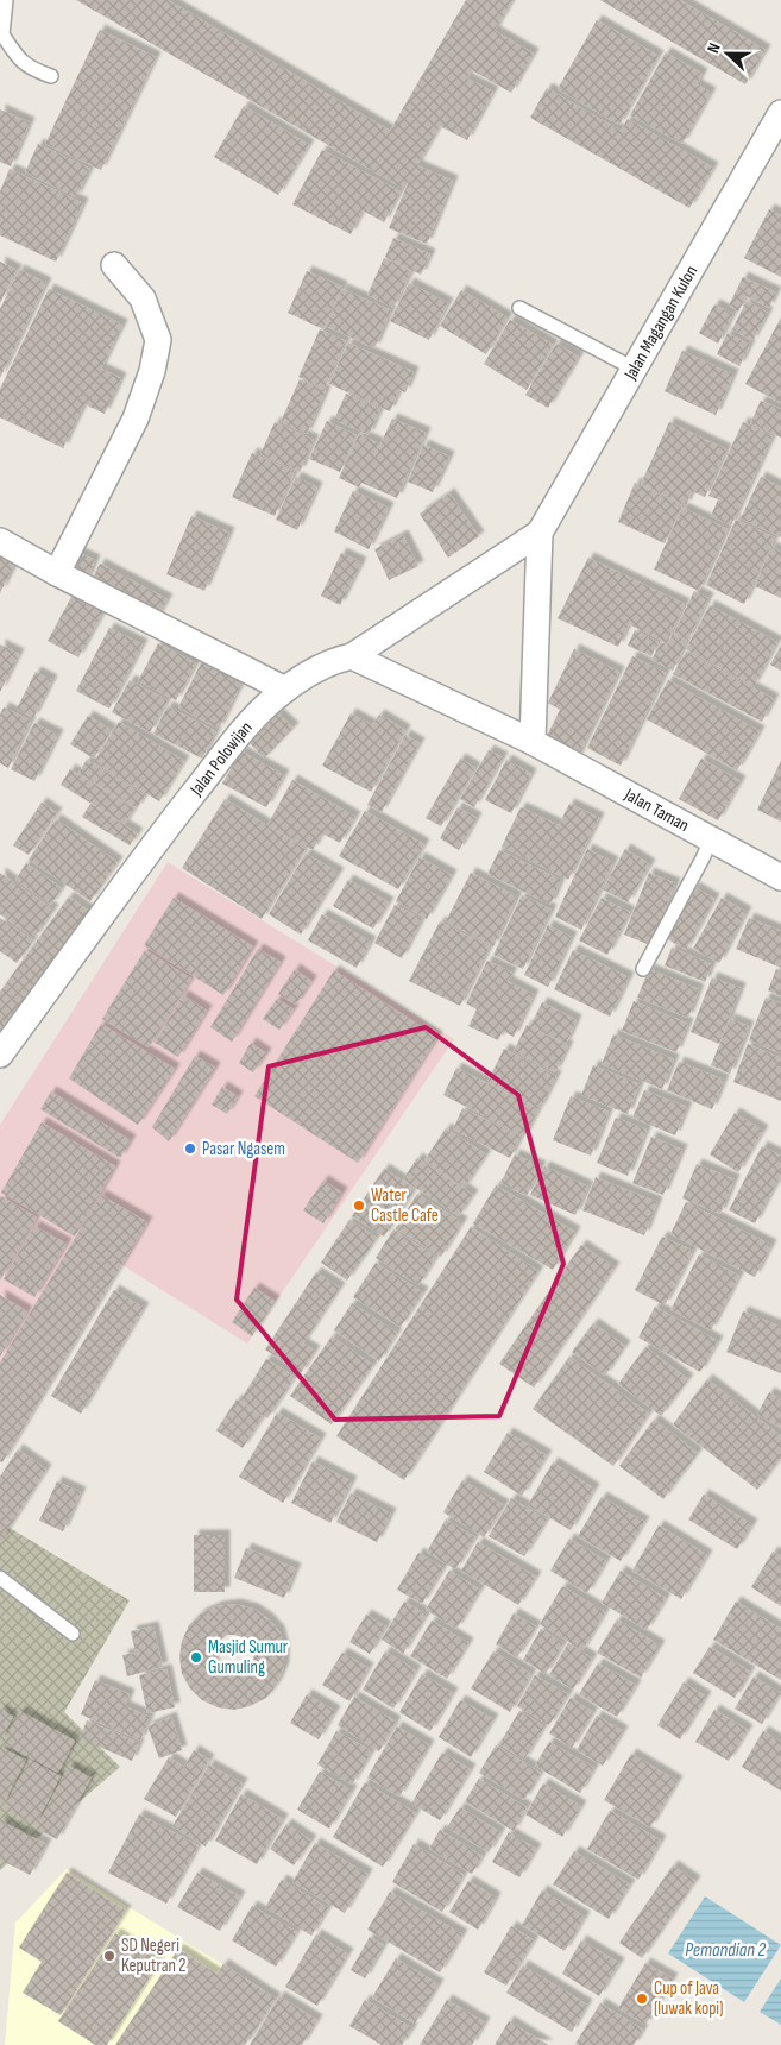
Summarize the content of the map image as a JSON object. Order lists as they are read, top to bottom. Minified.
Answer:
{"streets":{"street":["Jalan Magangan Kulon","Jalan Polowijan","Jalan Taman"]},"crossings":[["Jalan Magangan Kulon","Jalan Polowijan"],["Jalan Magangan Kulon","Jalan Taman"]],"water":["Pemandian 2"],"places":["Pasar Ngasem","Water Castle Cafe","Masjid Sumur Gumuling","SD Negeri Keputran 2","Cup of Java (luwak kopi)"],"north":"left"}
